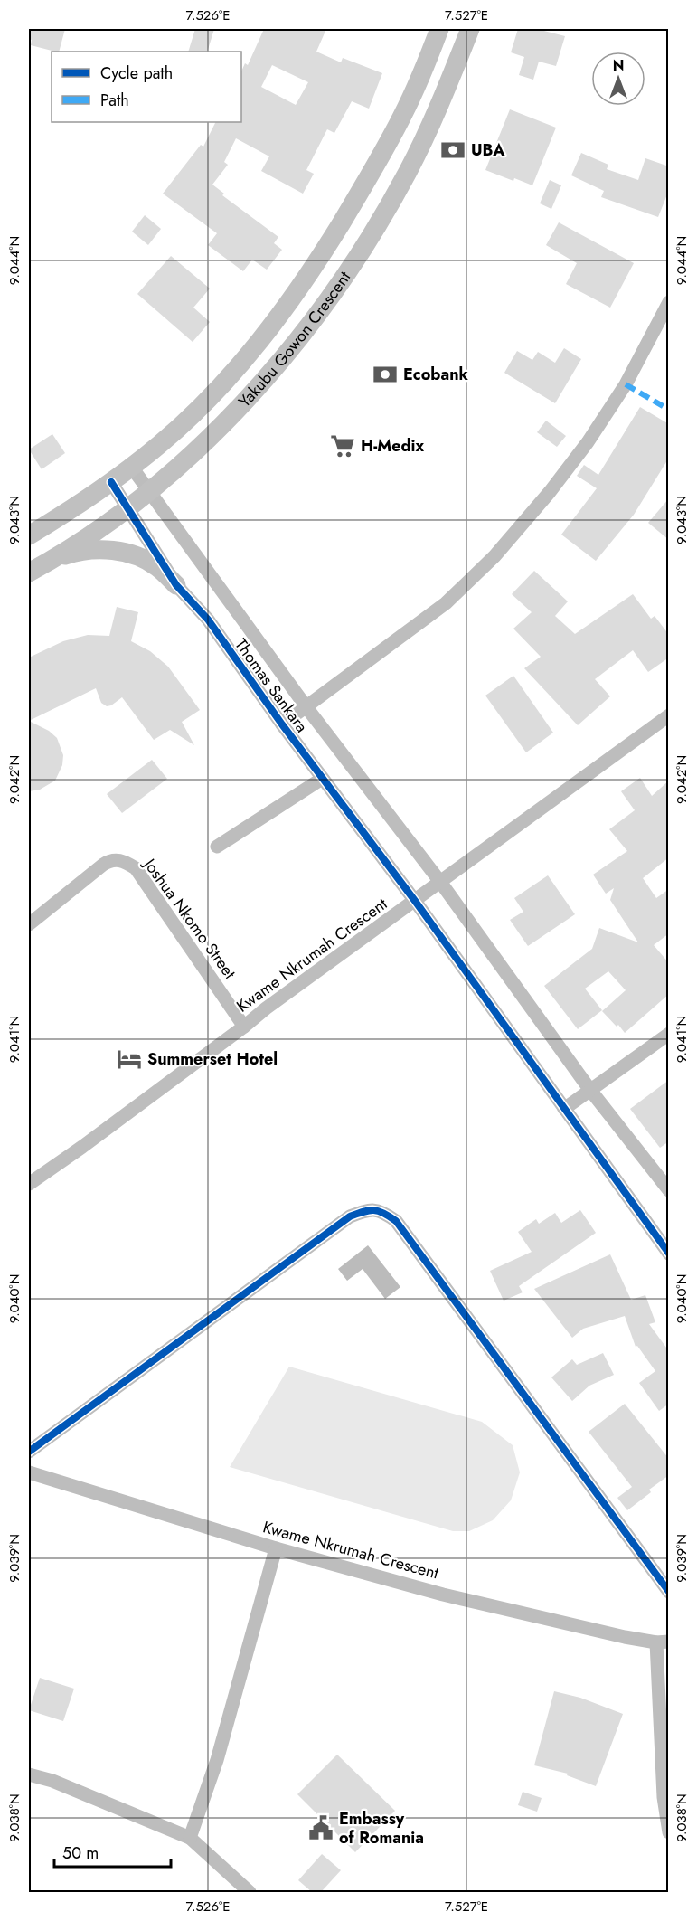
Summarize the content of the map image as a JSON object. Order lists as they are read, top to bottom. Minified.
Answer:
{"streets":{"main road":["Yakubu Gowon Crescent"],"street":["Thomas Sankara","Joshua Nkomo Street","Kwame Nkrumah Crescent"]},"crossings":[["Yakubu Gowon Crescent","Thomas Sankara"],["Thomas Sankara","Kwame Nkrumah Crescent"],["Joshua Nkomo Street","Kwame Nkrumah Crescent"]],"places":{"bank":["UBA","Ecobank"],"supermarket":["H-Medix"],"hotel":["Summerset Hotel"],"public building":["Embassy of Romania"]},"legend":["Cycle path","Path"],"scale_bar":"50 m","north":"top","coordinates":["7.526°E","7.527°E","9.044°N","9.043°N","9.042°N","9.041°N","9.040°N","9.039°N","9.038°N"]}
